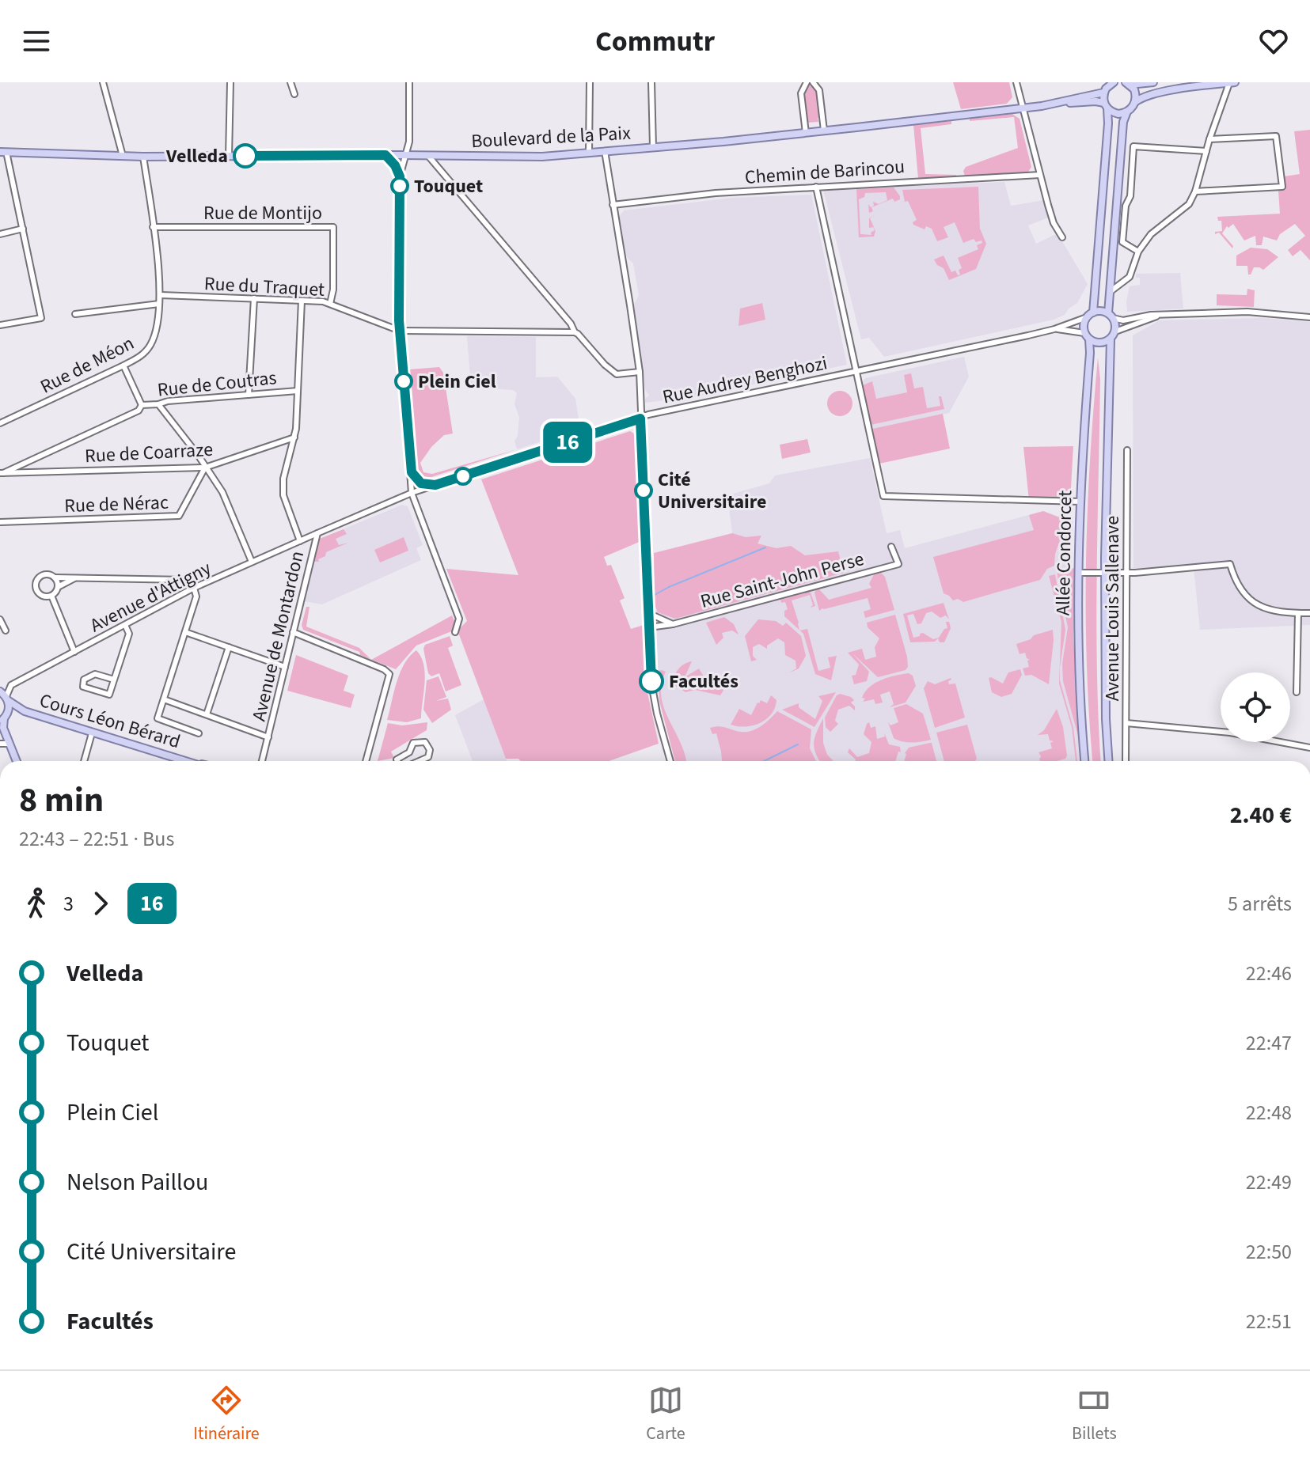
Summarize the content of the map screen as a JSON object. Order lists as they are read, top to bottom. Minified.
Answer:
{"streets":{"main road":["Boulevard de la Paix","Allée Condorcet","Cours Léon Bérard"],"street":["Chemin de Barincou","Rue de Montijo","Rue du Traquet","Rue de Méon","Rue Audrey Benghozi","Rue de Coutras","Rue de Coarraze","Rue de Nérac","Rue Saint-John Perse","Avenue d'Attigny","Avenue Louis Sallenave","Avenue de Montardon"]},"crossings":[["Boulevard de la Paix","Rue de Méon"],["Rue de Montijo","Rue du Traquet"],["Rue de Montijo","Rue de Méon"],["Rue du Traquet","Rue de Méon"],["Rue Audrey Benghozi","Avenue de Montardon"],["Rue de Coutras","Rue de Coarraze"],["Rue de Coarraze","Rue de Nérac"],["Avenue d'Attigny","Avenue de Montardon"],["Avenue d'Attigny","Cours Léon Bérard"]],"places":["Velleda","Touquet","Plein Ciel","Cité Universitaire","Facultés"],"lines":["bus line 16"],"page":{"header":"Commutr","on_map":"16","heading":["8 min","22:43 – 22:51 · Bus","2.40 €"],"legs":["3","16","5 arrêts"],"list":[{"name":"Velleda","value":"22:46"},{"name":"Touquet","value":"22:47"},{"name":"Plein Ciel","value":"22:48"},{"name":"Nelson Paillou","value":"22:49"},{"name":"Cité Universitaire","value":"22:50"},{"name":"Facultés","value":"22:51"}],"tabs":["Itinéraire","Carte","Billets"]}}
